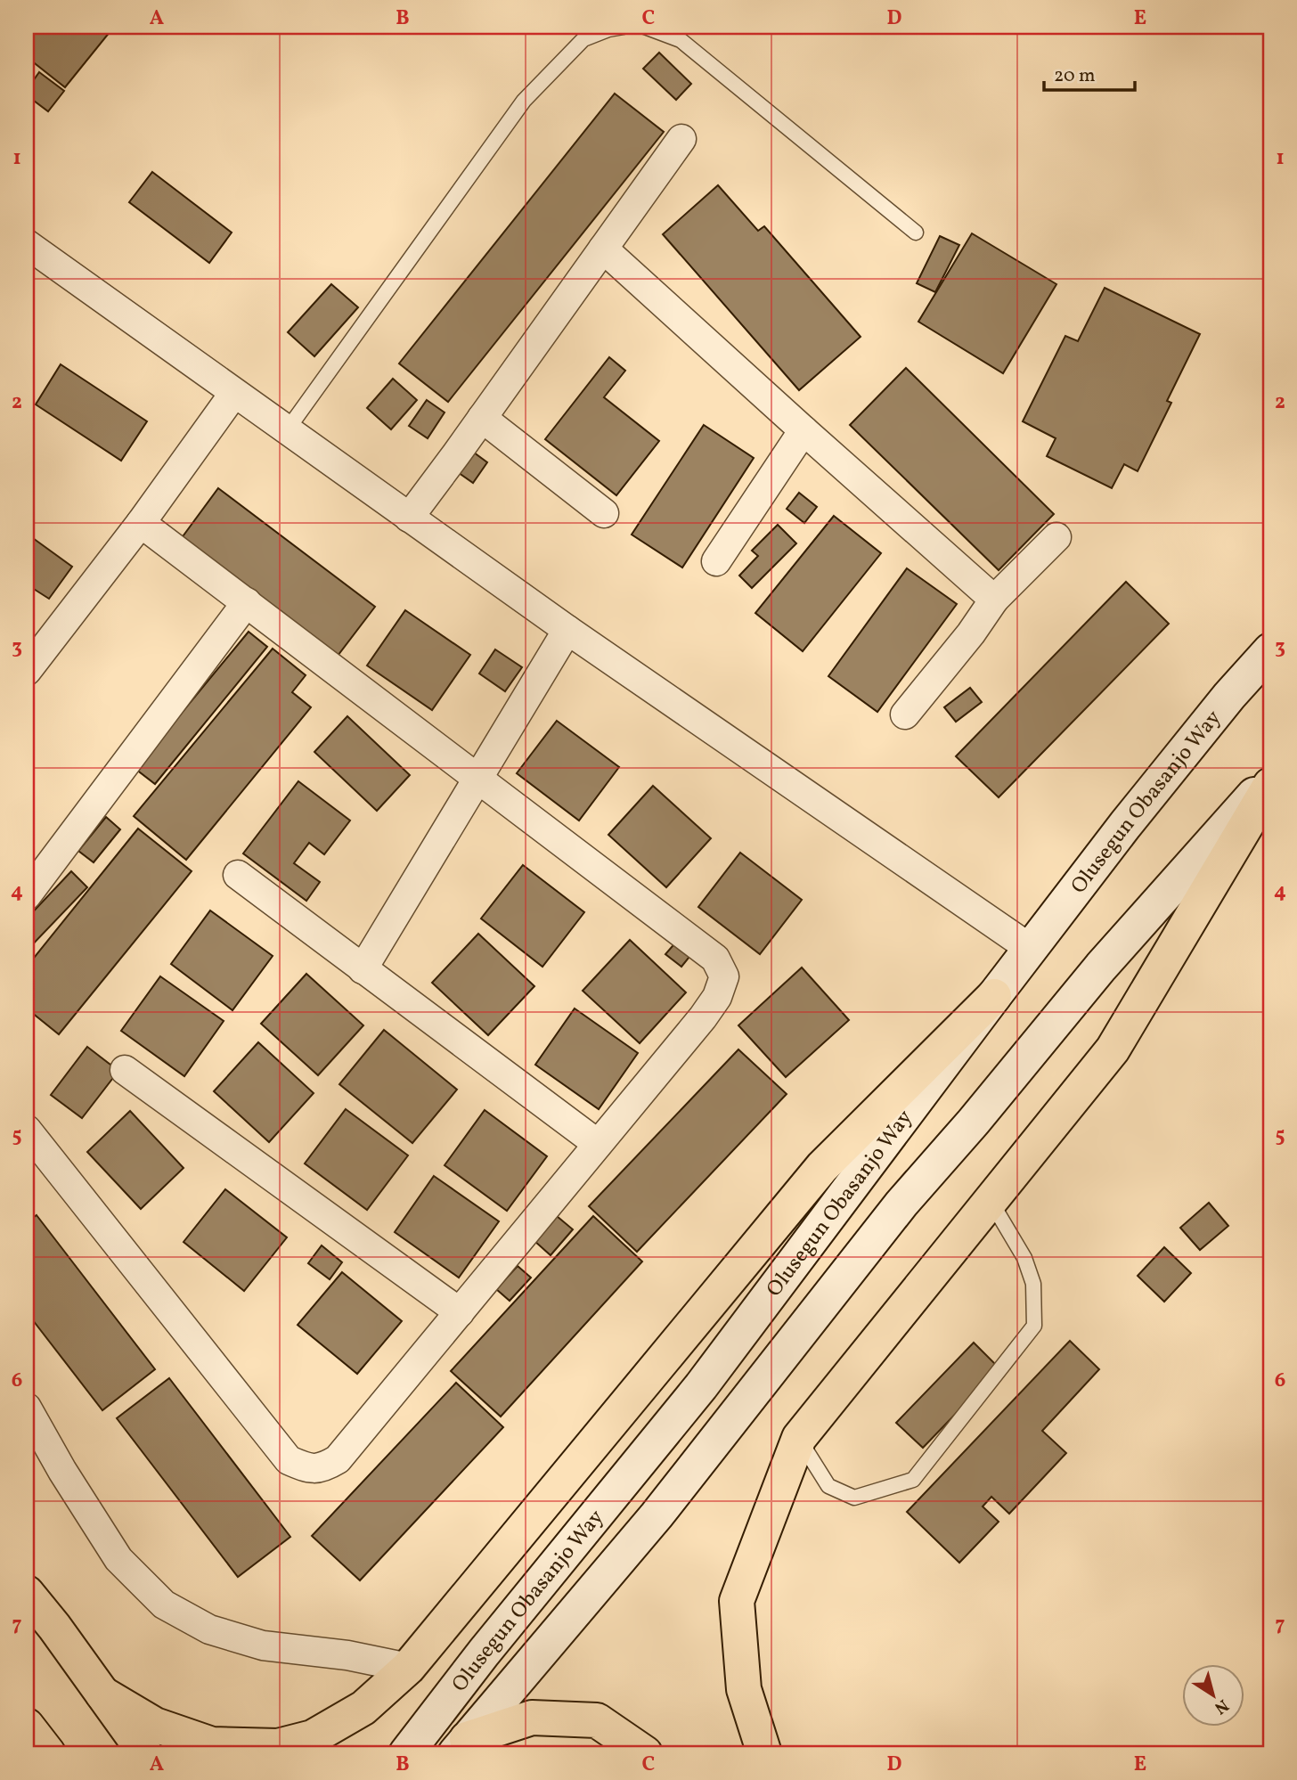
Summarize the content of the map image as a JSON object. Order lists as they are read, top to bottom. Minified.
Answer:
{"streets":{"main road":["Olusegun Obasanjo Way"]},"scale_bar":"20 m","north":"bottom right","grid":{"columns":["A","B","C","D","E"],"rows":["1","2","3","4","5","6","7"]}}
